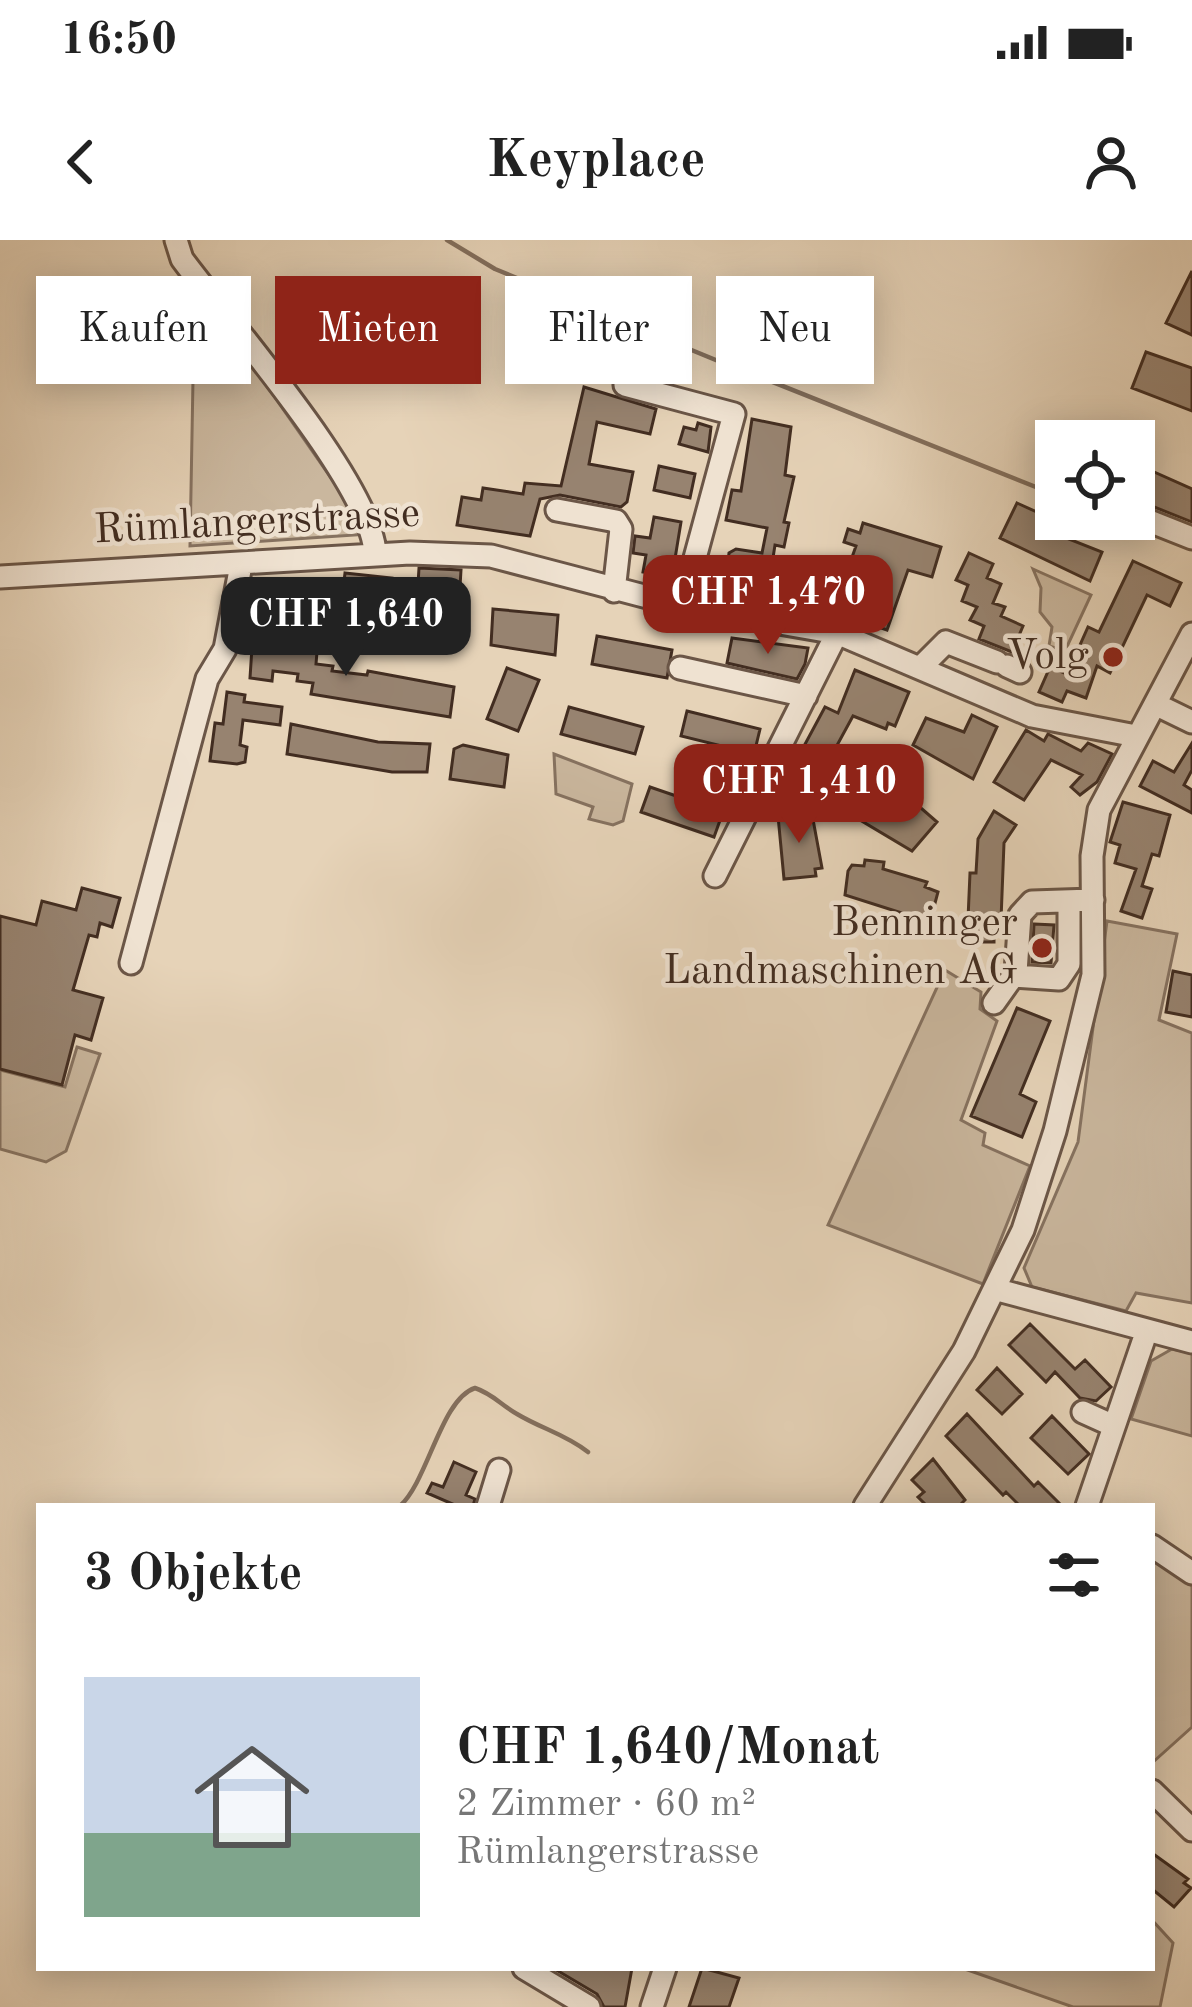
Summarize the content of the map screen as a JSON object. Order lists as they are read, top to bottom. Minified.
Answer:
{"streets":{"street":["Rümlangerstrasse"]},"places":["Volg","Benninger Landmaschinen AG"],"page":{"status":"16:50","header":"Keyplace","chip":["Kaufen","Mieten","Filter","Neu"],"price":["CHF 1,470","CHF 1,640","CHF 1,410"],"heading":"3 Objekte","list":[{"name":"CHF 1,640/Monat","note":"2 Zimmer · 60 m² · Rümlangerstrasse"}]}}
